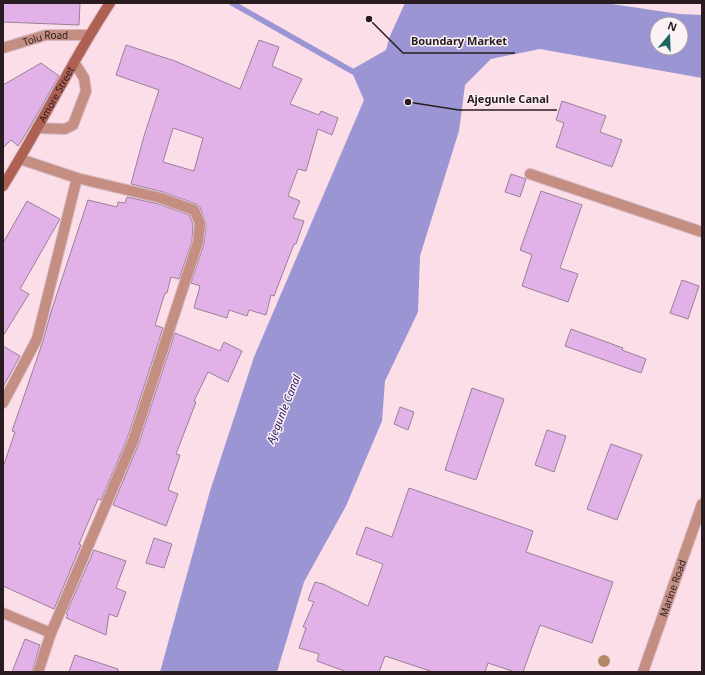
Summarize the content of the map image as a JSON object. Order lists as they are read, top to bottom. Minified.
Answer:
{"streets":{"main road":["Amore Street"],"street":["Tolu Road","Marine Road"]},"crossings":[["Tolu Road","Amore Street"]],"water":["Ajegunle Canal"],"places":["Boundary Market","Ajegunle Canal"],"north":"top"}
